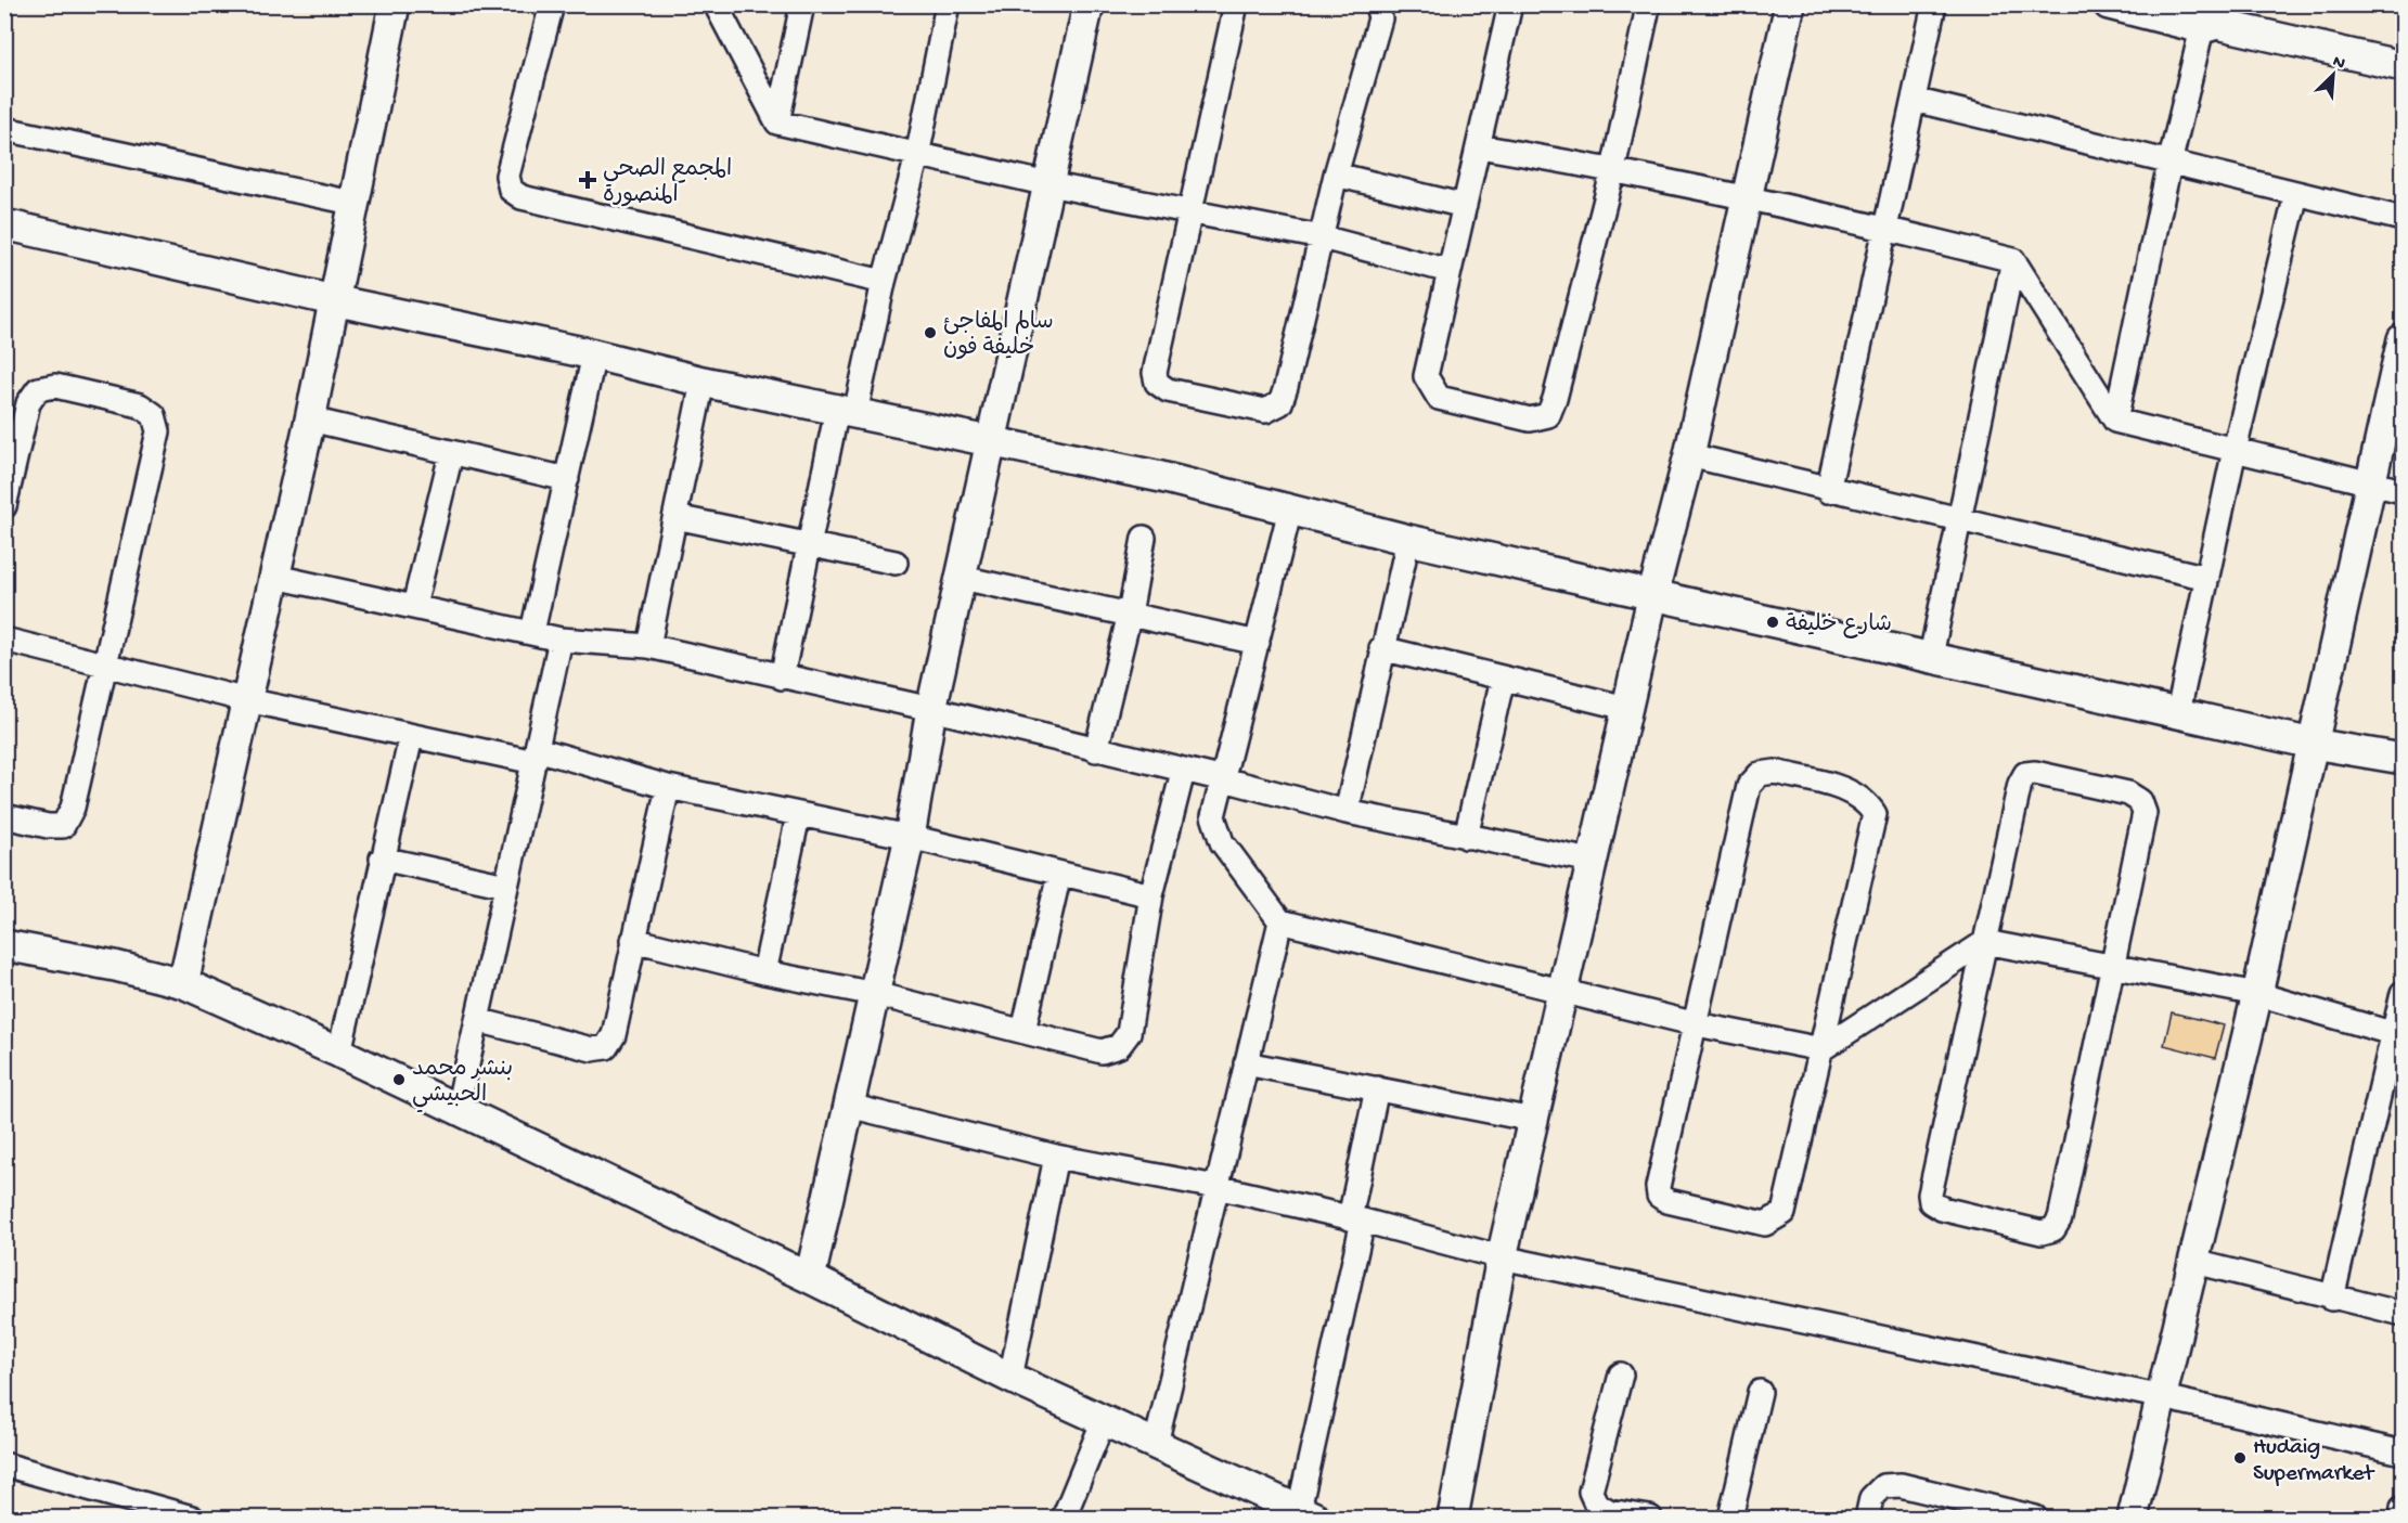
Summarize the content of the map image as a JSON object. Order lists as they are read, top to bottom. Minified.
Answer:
{"places":{"health":["المجمع الصحي المنصورة"],"other":["سالم المفاجئ خليفة فون","شارع خليفة","بنشر محمد الحبيشي","Hudaig Supermarket"]},"north":"top right"}
